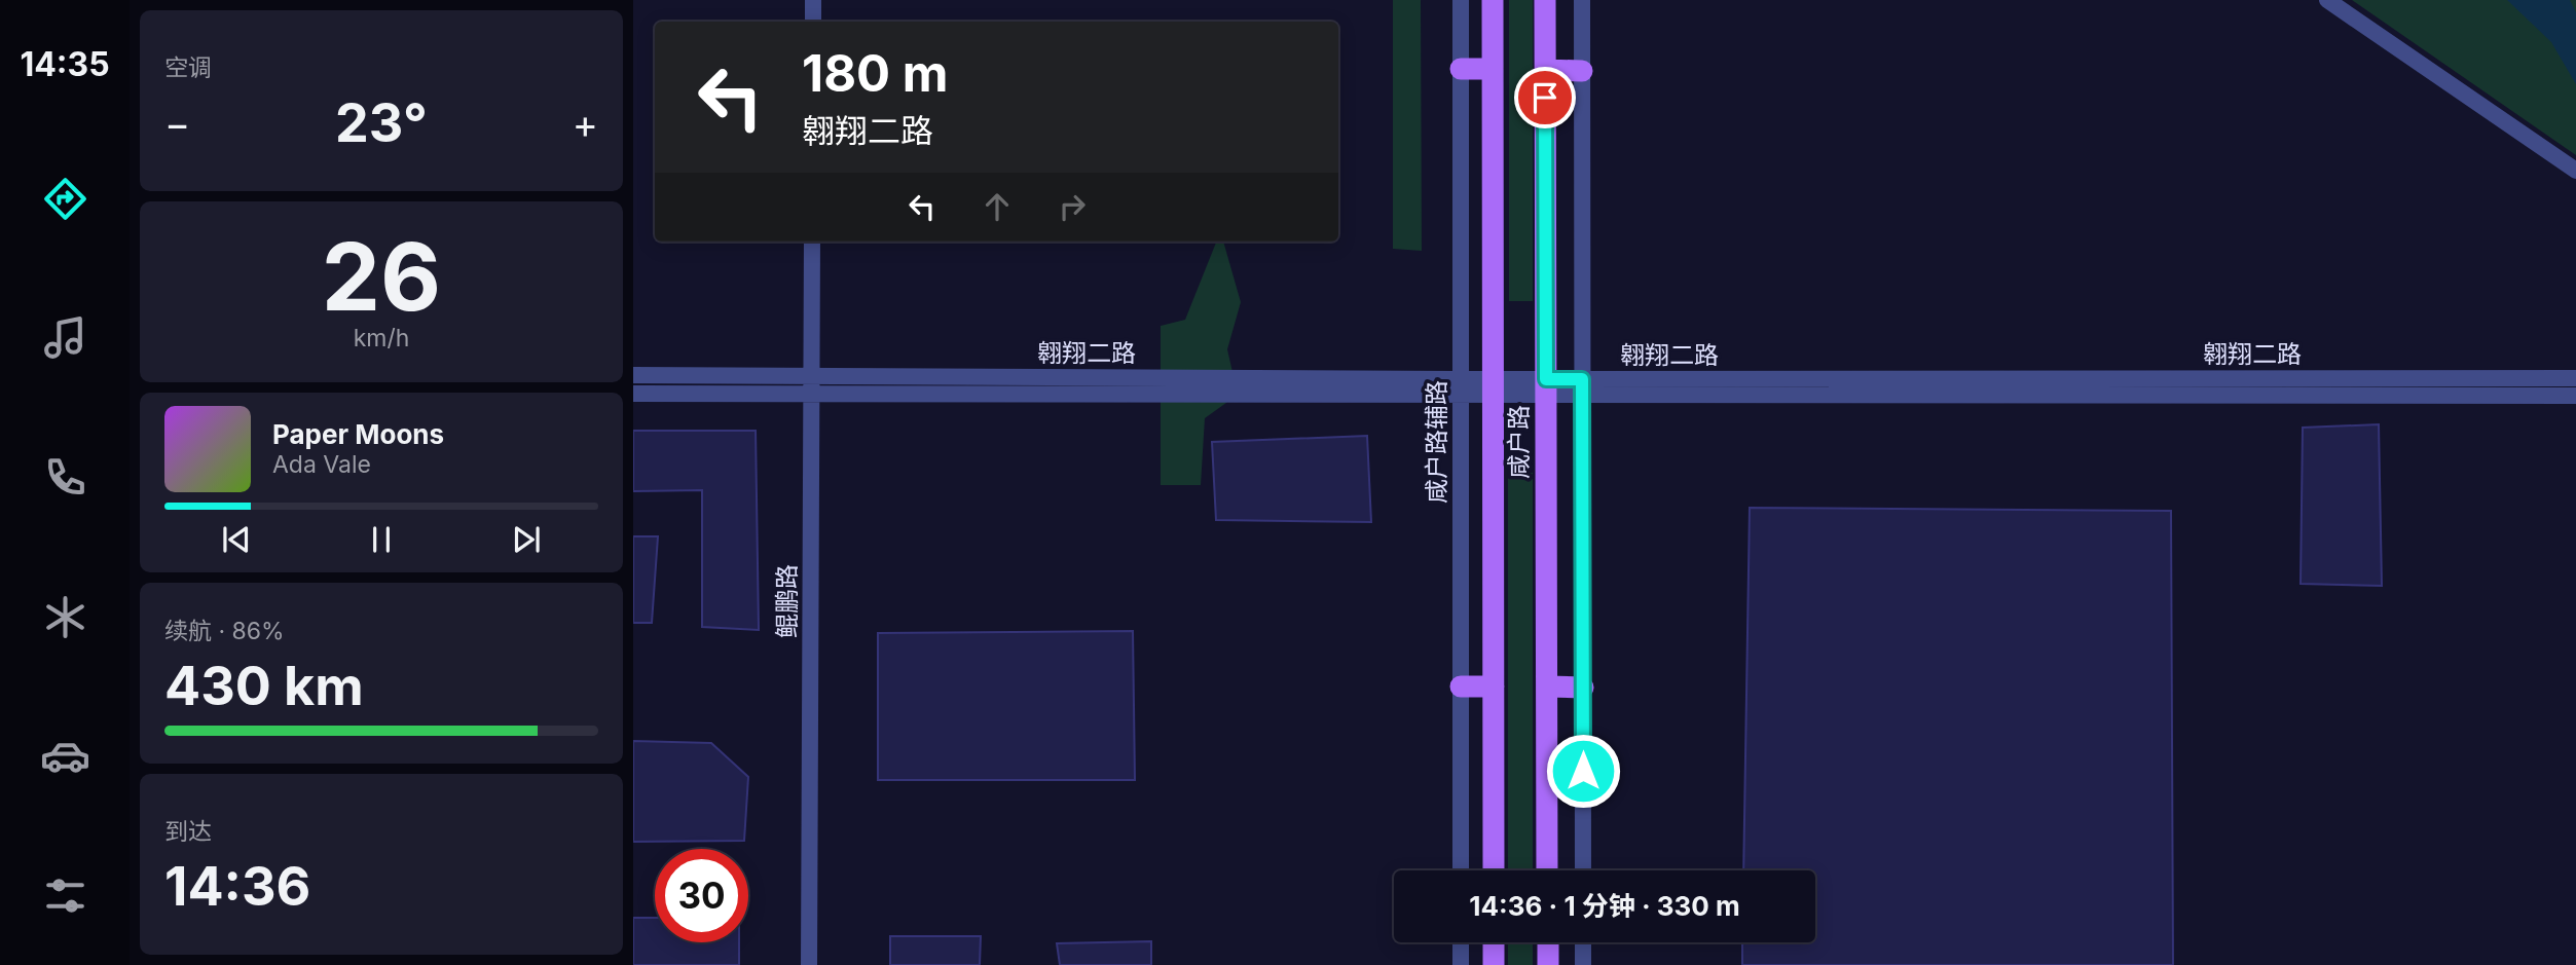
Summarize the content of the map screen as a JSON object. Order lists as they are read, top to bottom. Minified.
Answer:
{"streets":{"main road":["咸户路"],"street":["翱翔二路","咸户路辅路","鲲鹏路"]},"crossings":[["翱翔二路","咸户路辅路"],["翱翔二路","咸户路"],["翱翔二路","鲲鹏路"]],"page":{"tabs":"14:35","tile":["空调",["26","km/h"],["续航 · 86%","430 km"],["到达","14:36"]],"turn":["180 m","翱翔二路"],"heat":["−","23°","+"],"song":["Paper Moons","Ada Vale"],"limit":"30","trip":"14:36 · 1 分钟 · 330 m"}}
